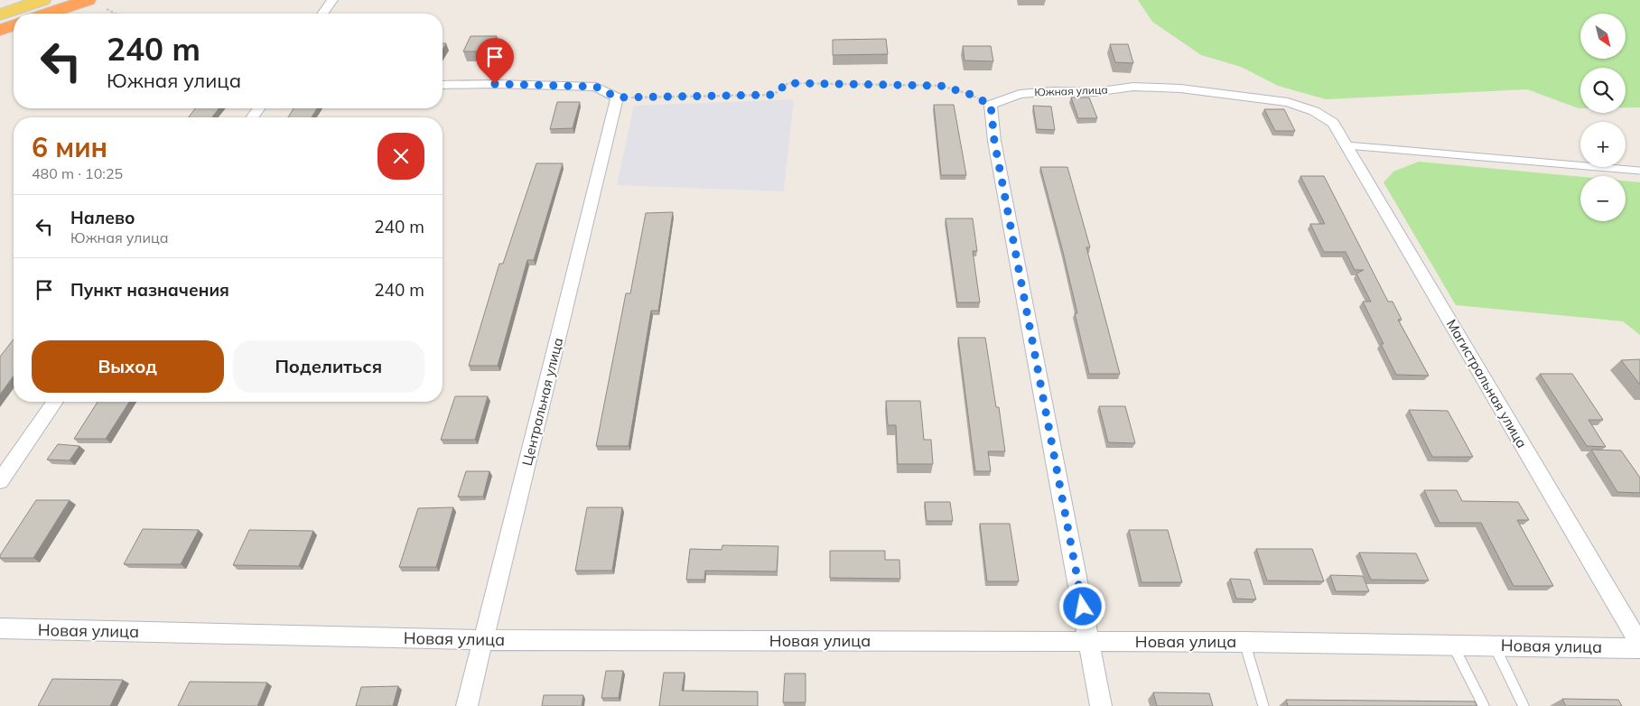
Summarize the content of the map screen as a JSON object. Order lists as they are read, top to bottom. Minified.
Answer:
{"streets":{"street":["Южная улица","Магистральная улица","Центральная улица","Новая улица"]},"crossings":[["Южная улица","Магистральная улица"],["Магистральная улица","Новая улица"],["Центральная улица","Новая улица"]],"north":"bottom right","page":{"map_buttons":["+","−"],"turn":["240 m","Южная улица"],"heading":["6 мин","480 m · 10:25"],"list":[{"name":"Налево","note":"Южная улица","value":"240 m"},{"name":"Пункт назначения","value":"240 m"}],"buttons":["Выход","Поделиться"]}}
